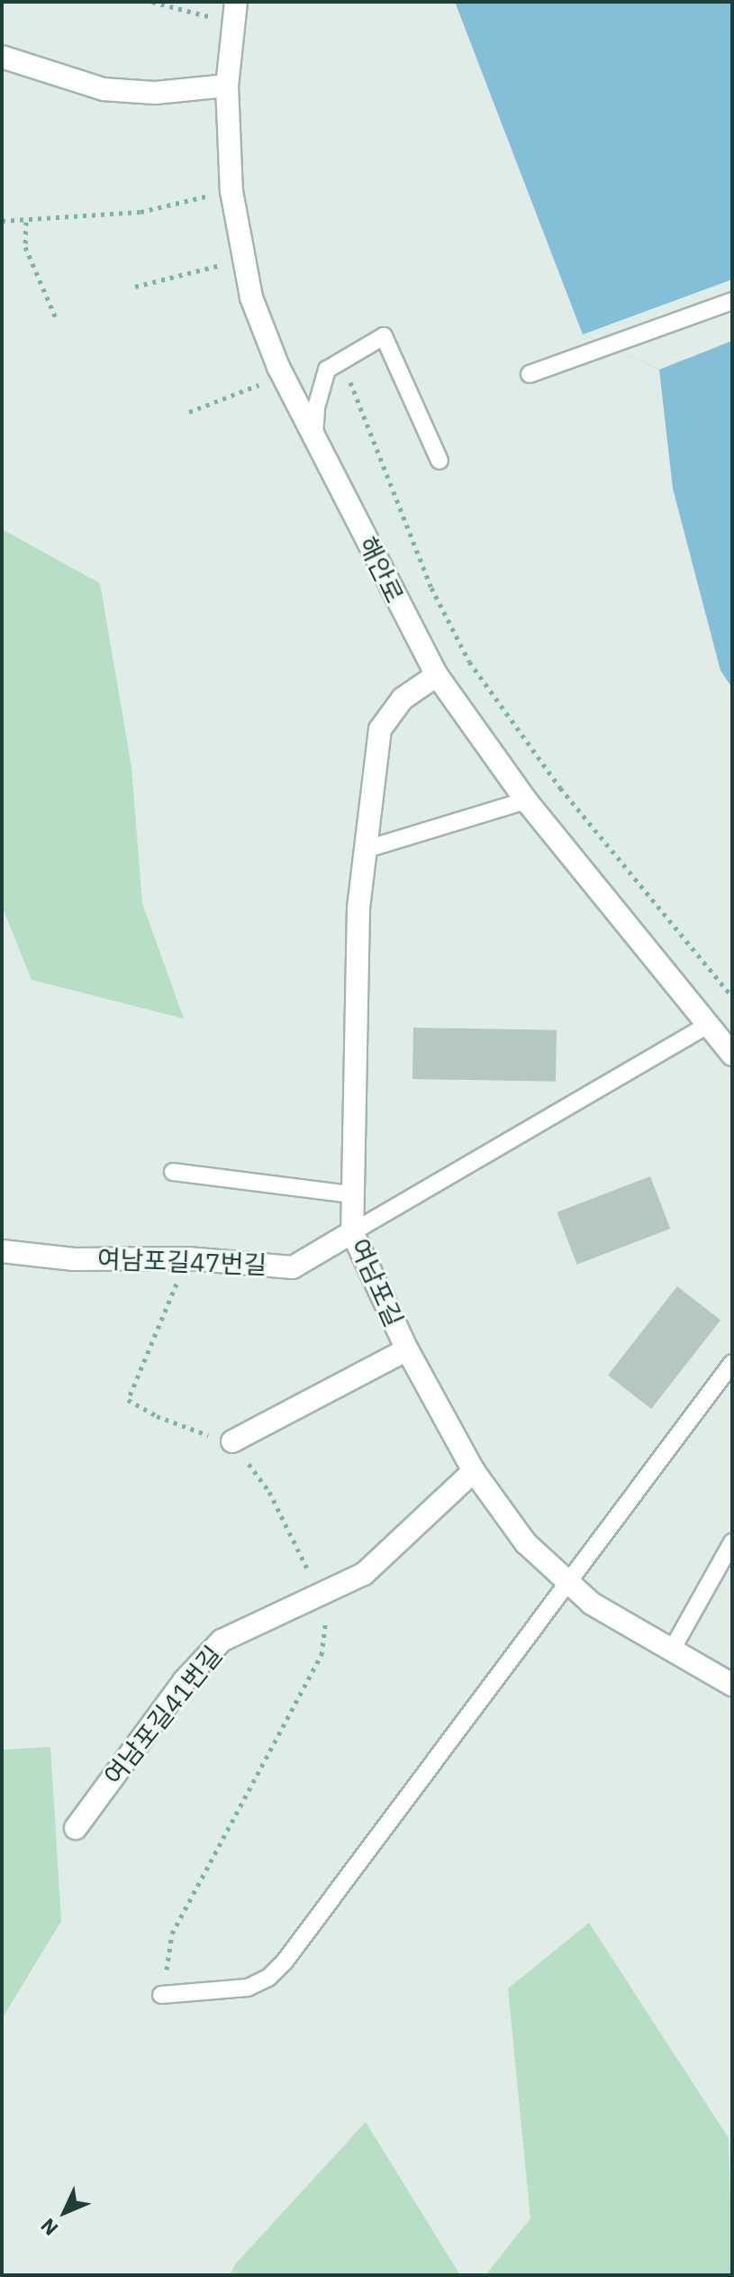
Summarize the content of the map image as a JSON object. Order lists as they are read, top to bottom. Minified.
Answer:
{"streets":{"street":["해안로","여남포길47번길","여남포길","여남포길41번길"]},"crossings":[["해안로","여남포길"],["여남포길47번길","여남포길"],["여남포길","여남포길41번길"]],"north":"bottom left"}
